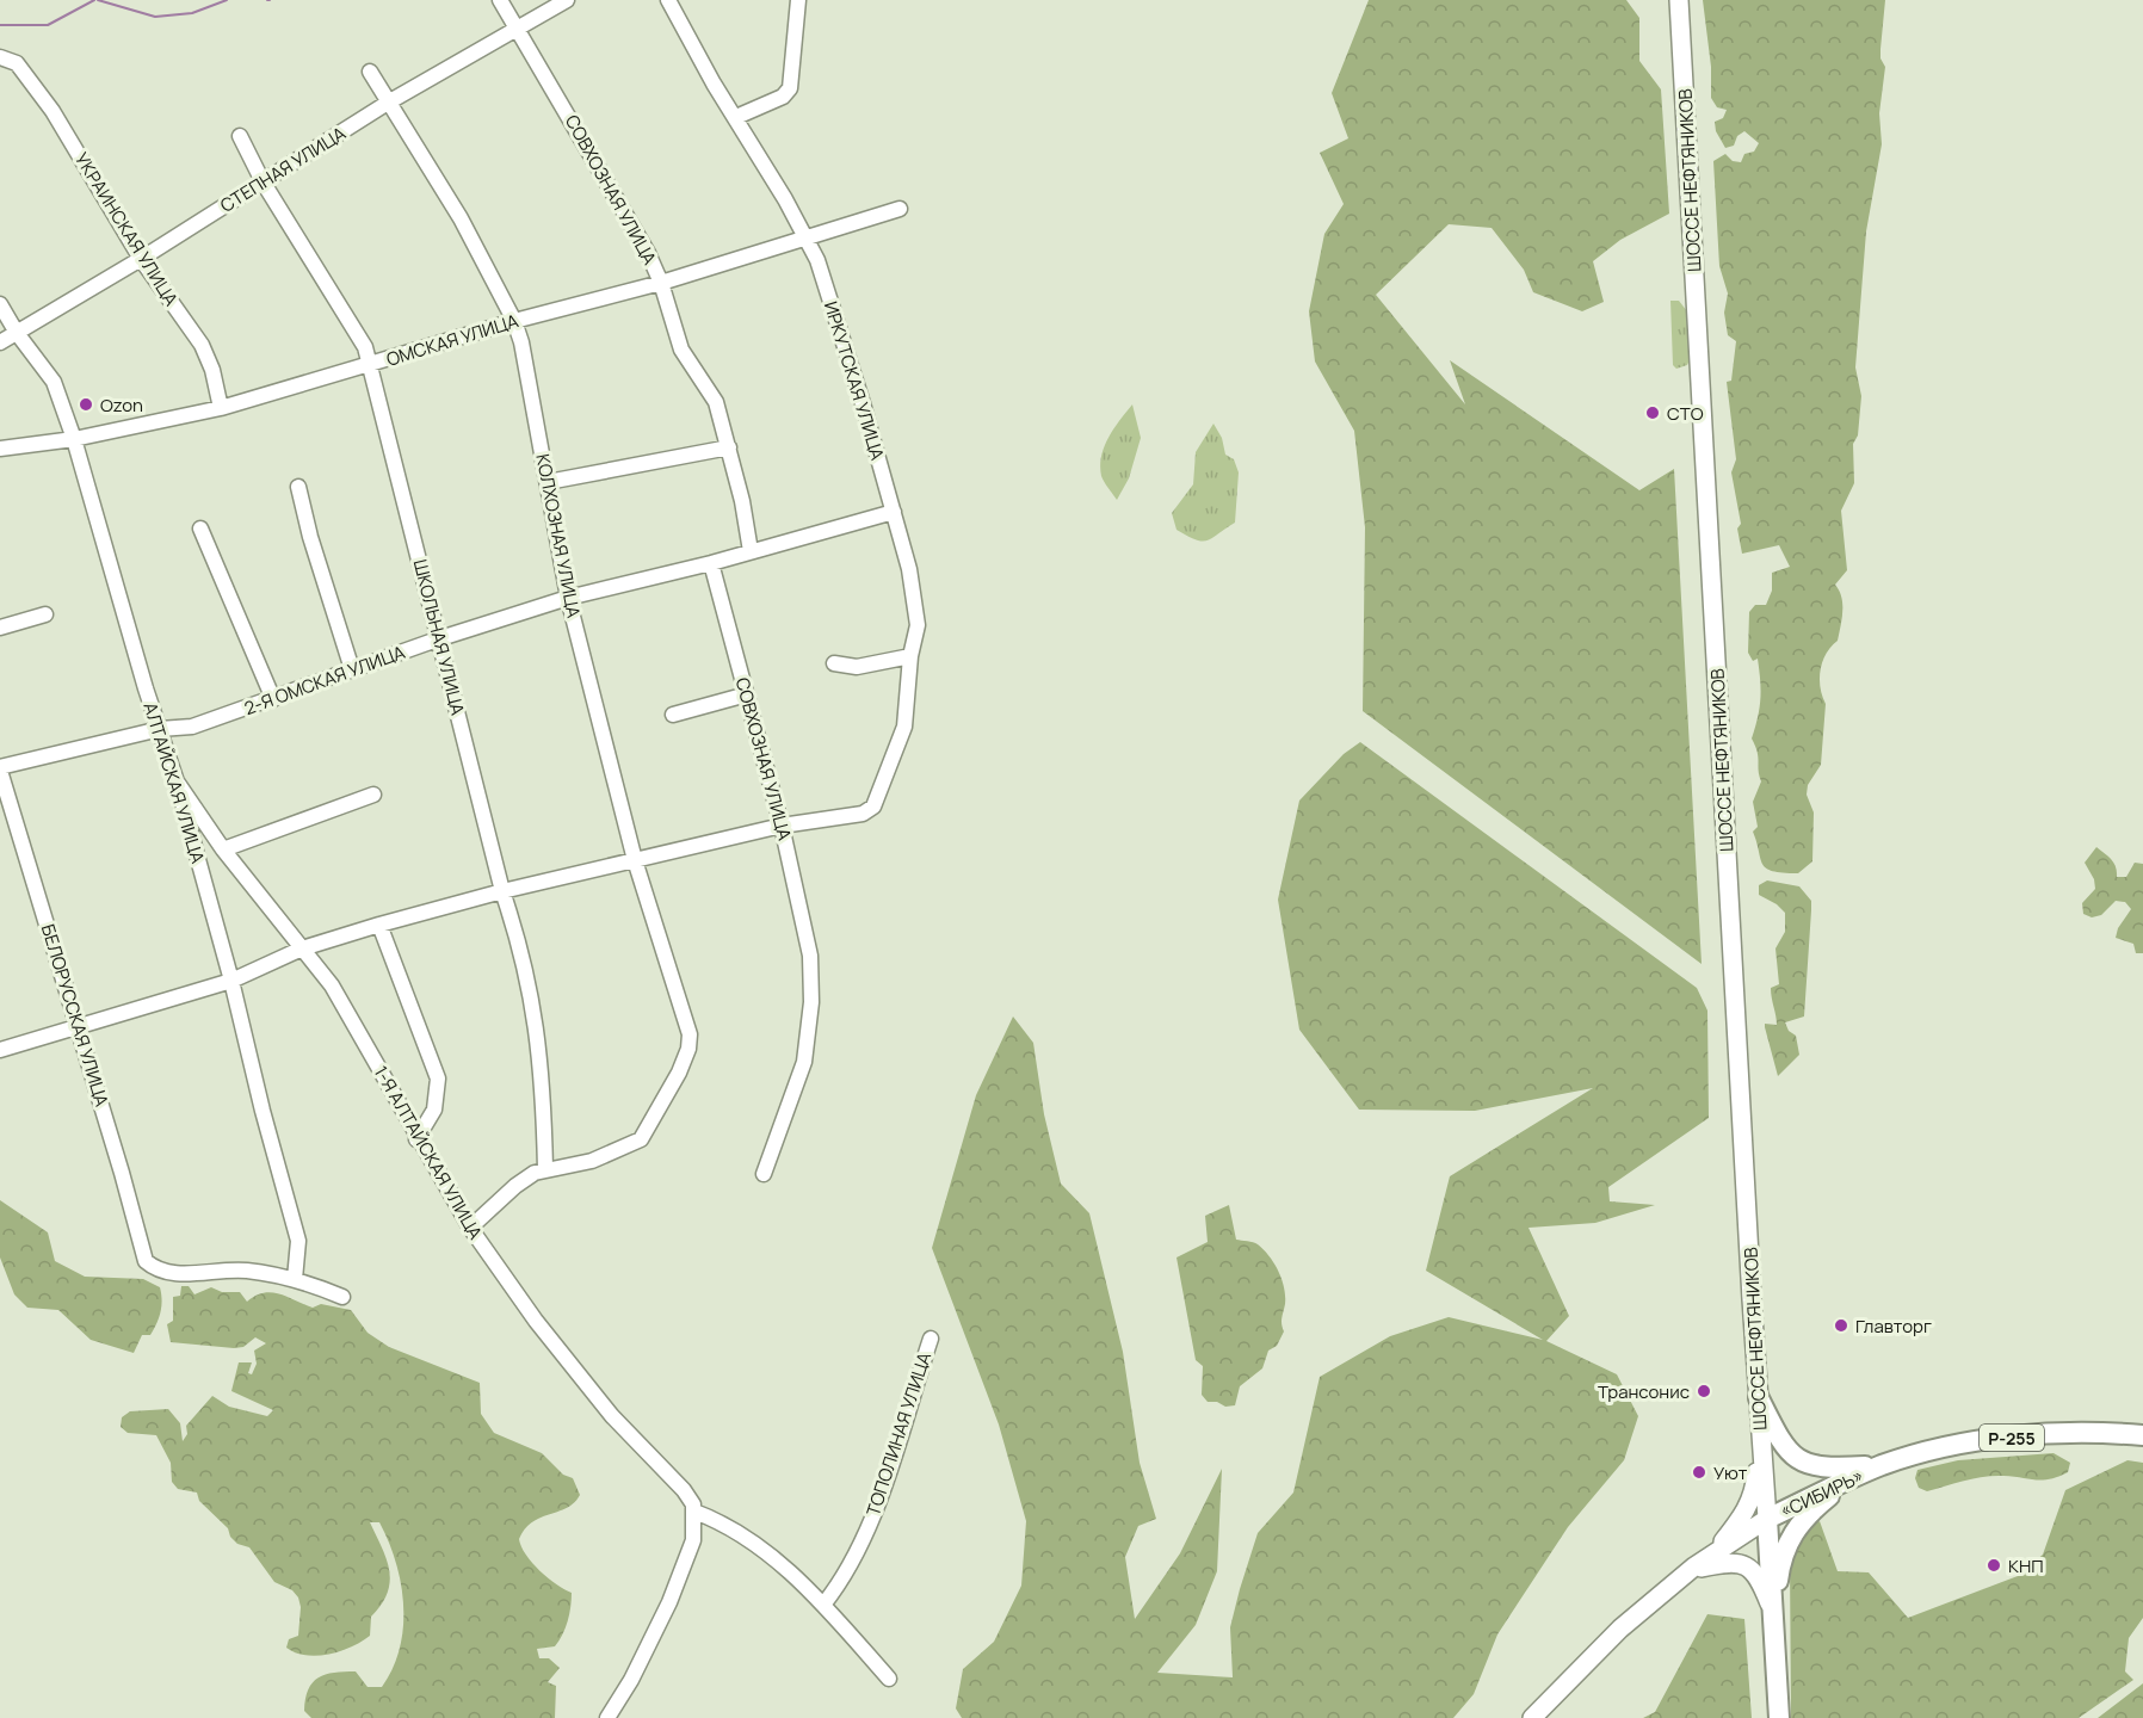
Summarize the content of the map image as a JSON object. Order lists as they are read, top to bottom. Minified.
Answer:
{"streets":{"highway":["Р-255","«СИБИРЬ»"],"main road":["ШОССЕ НЕФТЯНИКОВ"],"street":["СТЕПНАЯ УЛИЦА","СОВХОЗНАЯ УЛИЦА","УКРАИНСКАЯ УЛИЦА","ОМСКАЯ УЛИЦА","ИРКУТСКАЯ УЛИЦА","КОЛХОЗНАЯ УЛИЦА","ШКОЛЬНАЯ УЛИЦА","2-Я ОМСКАЯ УЛИЦА","АЛТАЙСКАЯ УЛИЦА","БЕЛОРУССКАЯ УЛИЦА","1-Я АЛТАЙСКАЯ УЛИЦА","ТОПОЛИНАЯ УЛИЦА"]},"crossings":[["СТЕПНАЯ УЛИЦА","СОВХОЗНАЯ УЛИЦА"],["СТЕПНАЯ УЛИЦА","УКРАИНСКАЯ УЛИЦА"],["СТЕПНАЯ УЛИЦА","КОЛХОЗНАЯ УЛИЦА"],["СТЕПНАЯ УЛИЦА","ШКОЛЬНАЯ УЛИЦА"],["СТЕПНАЯ УЛИЦА","АЛТАЙСКАЯ УЛИЦА"],["ШОССЕ НЕФТЯНИКОВ","«СИБИРЬ»"],["СОВХОЗНАЯ УЛИЦА","ОМСКАЯ УЛИЦА"],["СОВХОЗНАЯ УЛИЦА","ИРКУТСКАЯ УЛИЦА"],["СОВХОЗНАЯ УЛИЦА","2-Я ОМСКАЯ УЛИЦА"],["УКРАИНСКАЯ УЛИЦА","ОМСКАЯ УЛИЦА"],["ОМСКАЯ УЛИЦА","ИРКУТСКАЯ УЛИЦА"],["ОМСКАЯ УЛИЦА","КОЛХОЗНАЯ УЛИЦА"],["ОМСКАЯ УЛИЦА","ШКОЛЬНАЯ УЛИЦА"],["ОМСКАЯ УЛИЦА","АЛТАЙСКАЯ УЛИЦА"],["ИРКУТСКАЯ УЛИЦА","2-Я ОМСКАЯ УЛИЦА"],["КОЛХОЗНАЯ УЛИЦА","ШКОЛЬНАЯ УЛИЦА"],["КОЛХОЗНАЯ УЛИЦА","2-Я ОМСКАЯ УЛИЦА"],["ШКОЛЬНАЯ УЛИЦА","2-Я ОМСКАЯ УЛИЦА"],["2-Я ОМСКАЯ УЛИЦА","АЛТАЙСКАЯ УЛИЦА"],["2-Я ОМСКАЯ УЛИЦА","БЕЛОРУССКАЯ УЛИЦА"],["АЛТАЙСКАЯ УЛИЦА","БЕЛОРУССКАЯ УЛИЦА"],["АЛТАЙСКАЯ УЛИЦА","1-Я АЛТАЙСКАЯ УЛИЦА"],["Р-255","«СИБИРЬ»"]],"places":["Ozon","СТО","Главторг","Трансонис","Уют","КНП"]}
